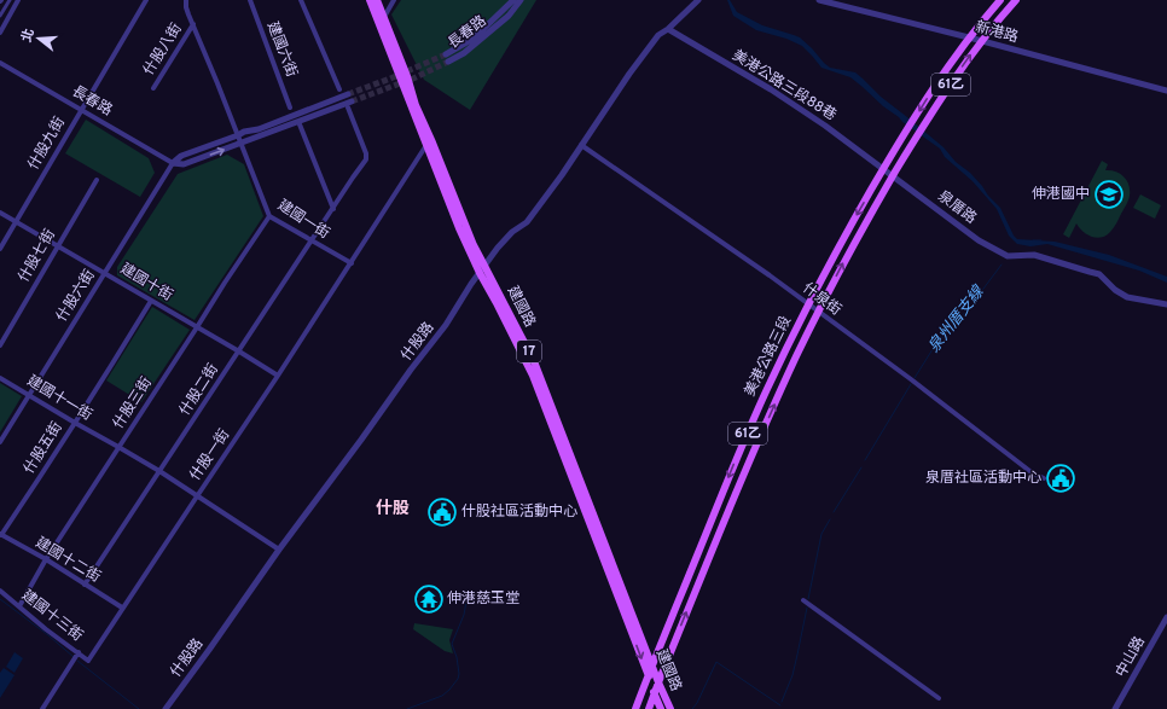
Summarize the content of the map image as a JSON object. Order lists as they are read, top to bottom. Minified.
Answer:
{"streets":{"main road":["61乙","建國路","17","美港公路三段"],"street":["長春路","新港路","什股八街","建國六街","美港公路三段88巷","什股九街","泉厝路","建國一街","什股七街","建國十街","什股六街","什泉街","什股路","什股二街","建國十一街","什股三街","什股五街","什股一街","建國十二街","建國十三街","中山路"]},"crossings":[["長春路","什股九街"],["長春路","什股六街"],["新港路","61乙"],["新港路","美港公路三段"],["什股八街","建國一街"],["61乙","美港公路三段"],["美港公路三段88巷","泉厝路"],["美港公路三段88巷","什股路"],["美港公路三段88巷","美港公路三段"],["什股九街","建國十街"],["泉厝路","美港公路三段"],["建國一街","什股二街"],["建國一街","什股三街"],["建國一街","什股一街"],["什股七街","建國十街"],["建國十街","什股六街"],["建國十街","什股二街"],["建國十街","什股三街"],["建國十街","什股五街"],["建國十街","什股一街"],["什股六街","建國十一街"],["什泉街","什股路"],["什泉街","美港公路三段"],["建國路","什股路"],["建國路","美港公路三段"],["什股路","建國十一街"],["什股二街","建國十一街"],["什股二街","建國十二街"],["建國十一街","什股三街"],["建國十一街","什股五街"],["建國十一街","什股一街"],["什股三街","建國十二街"],["什股三街","建國十三街"],["什股五街","建國十二街"],["什股一街","建國十二街"],["什股一街","建國十三街"]],"districts":["什股"],"water":["泉州厝支線"],"places":{"school or university":["伸港國中"],"public building":["泉厝社區活動中心","什股社區活動中心"],"temple":["伸港慈玉堂"]},"north":"left"}
